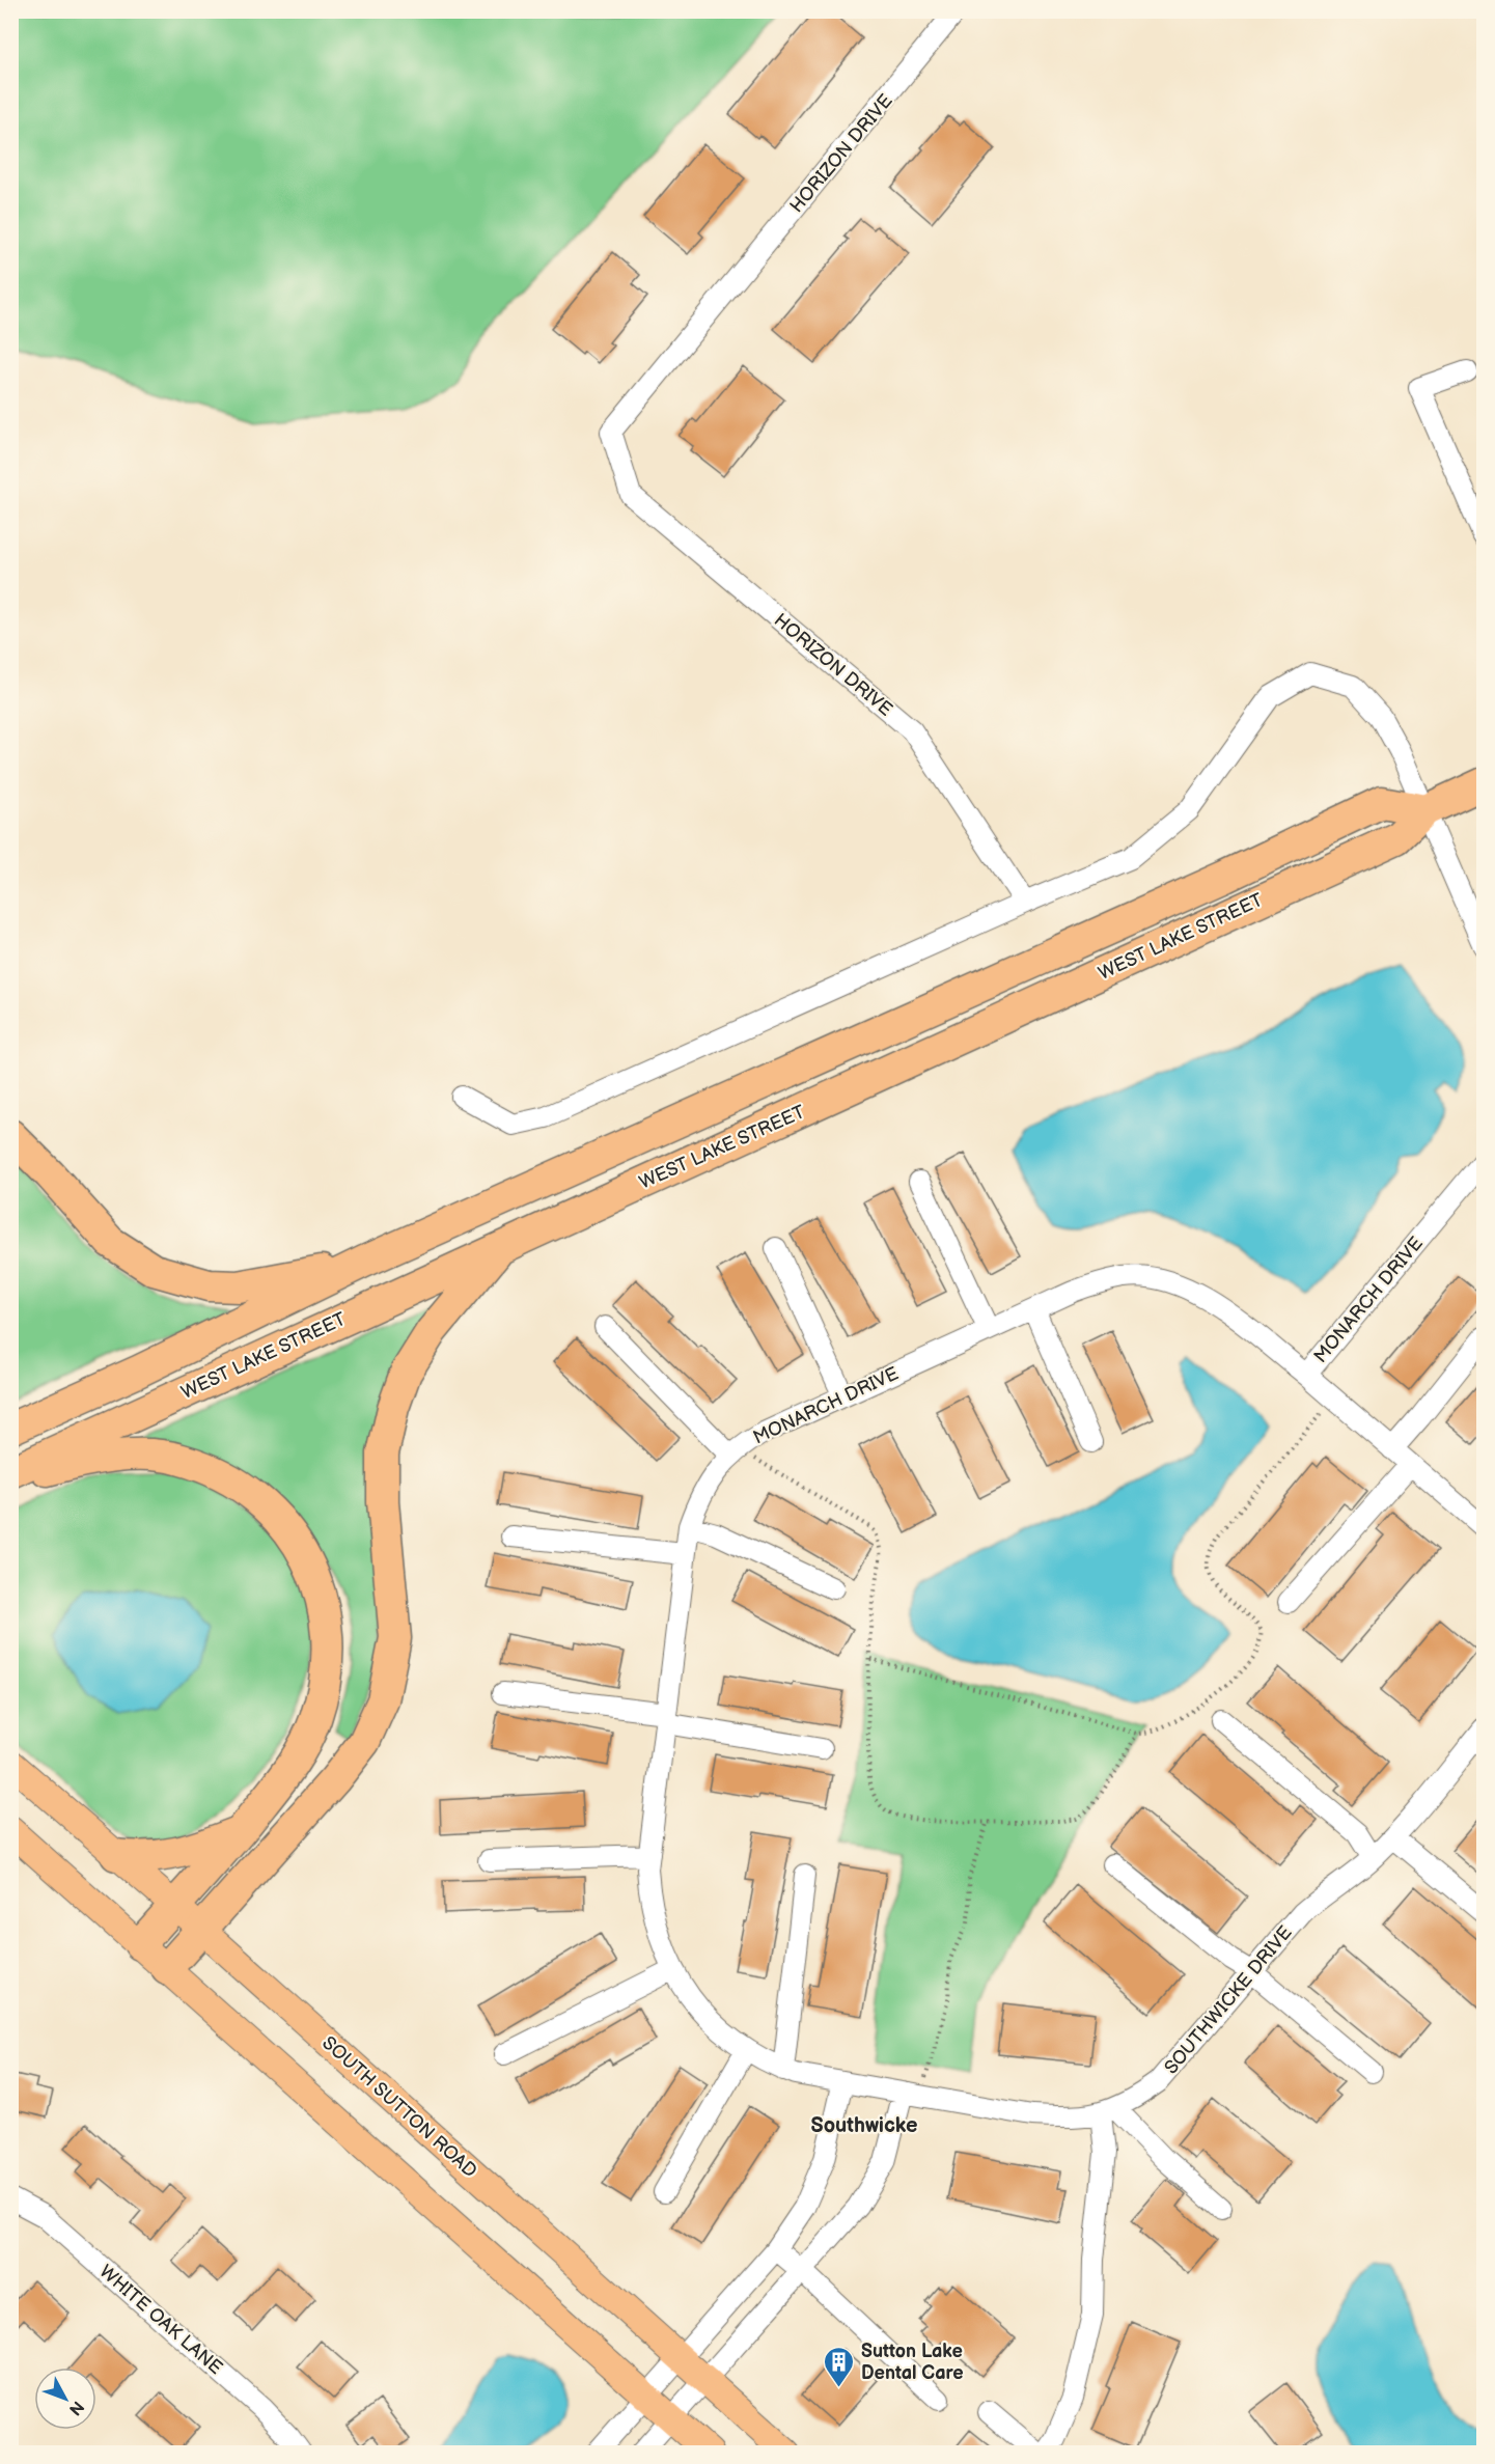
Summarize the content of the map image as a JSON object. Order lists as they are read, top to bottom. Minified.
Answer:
{"streets":{"highway":["WEST LAKE STREET"],"main road":["SOUTH SUTTON ROAD"],"street":["HORIZON DRIVE","MONARCH DRIVE","SOUTHWICKE DRIVE","WHITE OAK LANE"]},"crossings":[["MONARCH DRIVE","SOUTHWICKE DRIVE"]],"districts":["Southwicke"],"places":{"building":["Sutton Lake Dental Care"]},"north":"bottom right"}
